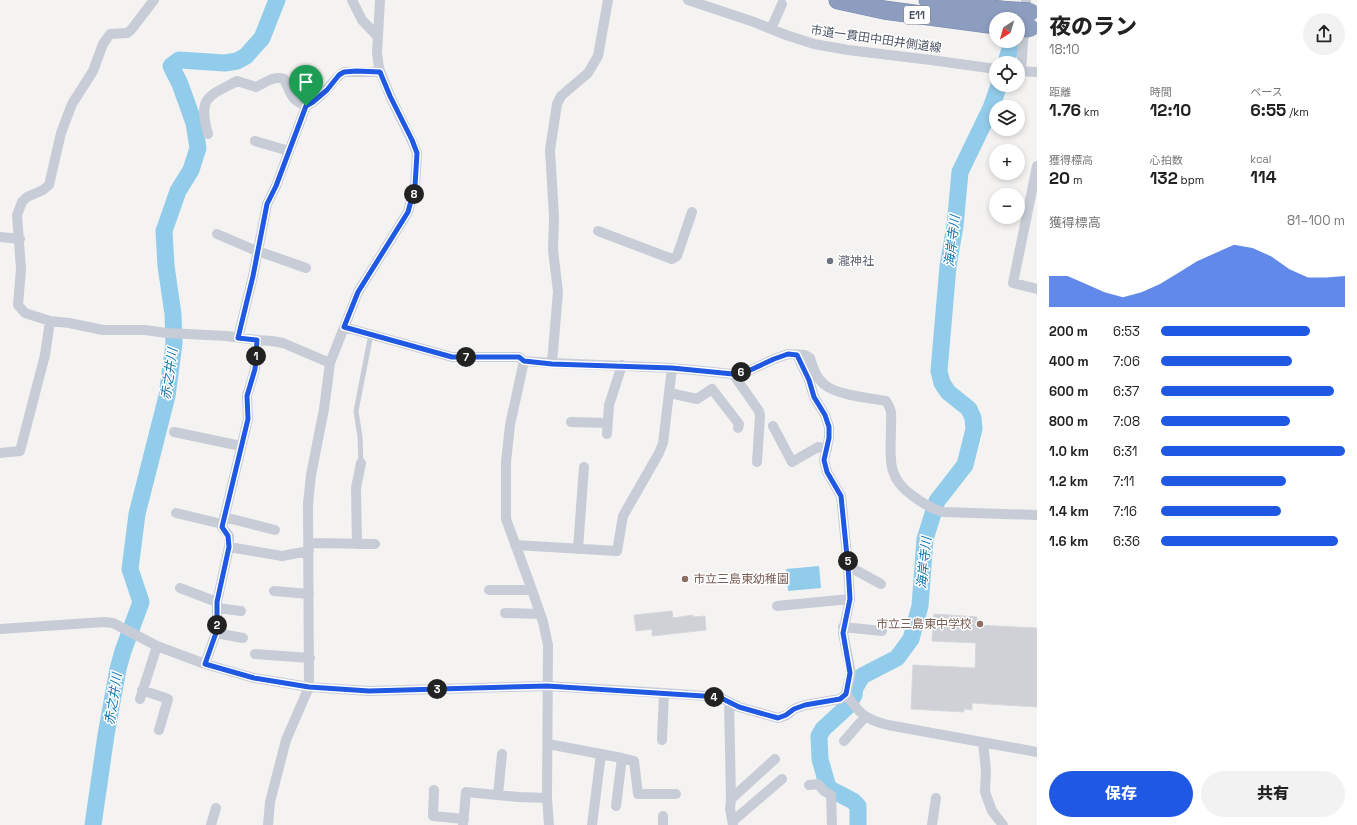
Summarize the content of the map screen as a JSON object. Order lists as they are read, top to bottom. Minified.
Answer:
{"streets":{"highway":["E11"],"street":["市道一貫田中田井側道線"]},"water":["海岸寺川","赤之井川"],"places":["瀧神社","市立三島東幼稚園","市立三島東中学校"],"north":"bottom left","page":{"heading":["夜のラン","18:10"],"map_buttons":["+","−"],"stats":[["距離","1.76 km"],["時間","12:10"],["ペース","6:55 /km"],["獲得標高","20 m"],["心拍数","132 bpm"],["kcal","114"]],"pins":["8","1","7","6","5","2","3","4"],"chart":["獲得標高","81–100 m"],"list":[{"name":"200 m","note":"6:53"},{"name":"400 m","note":"7:06"},{"name":"600 m","note":"6:37"},{"name":"800 m","note":"7:08"},{"name":"1.0 km","note":"6:31"},{"name":"1.2 km","note":"7:11"},{"name":"1.4 km","note":"7:16"},{"name":"1.6 km","note":"6:36"}],"buttons":["保存","共有"]}}
